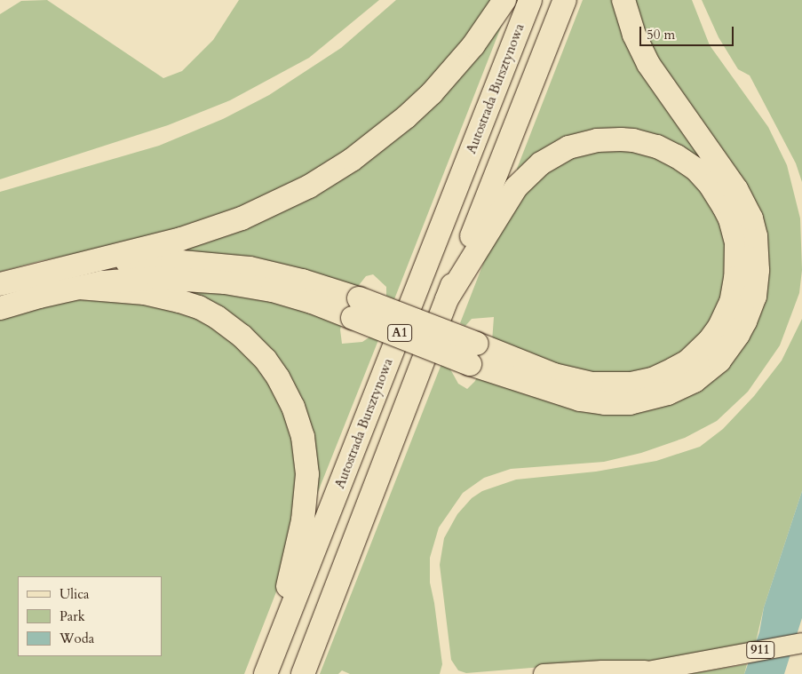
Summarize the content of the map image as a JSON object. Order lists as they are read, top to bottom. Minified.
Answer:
{"streets":{"highway":["Autostrada Bursztynowa","A1"],"main road":["911"]},"legend":["Ulica","Park","Woda"],"scale_bar":"50 m"}
